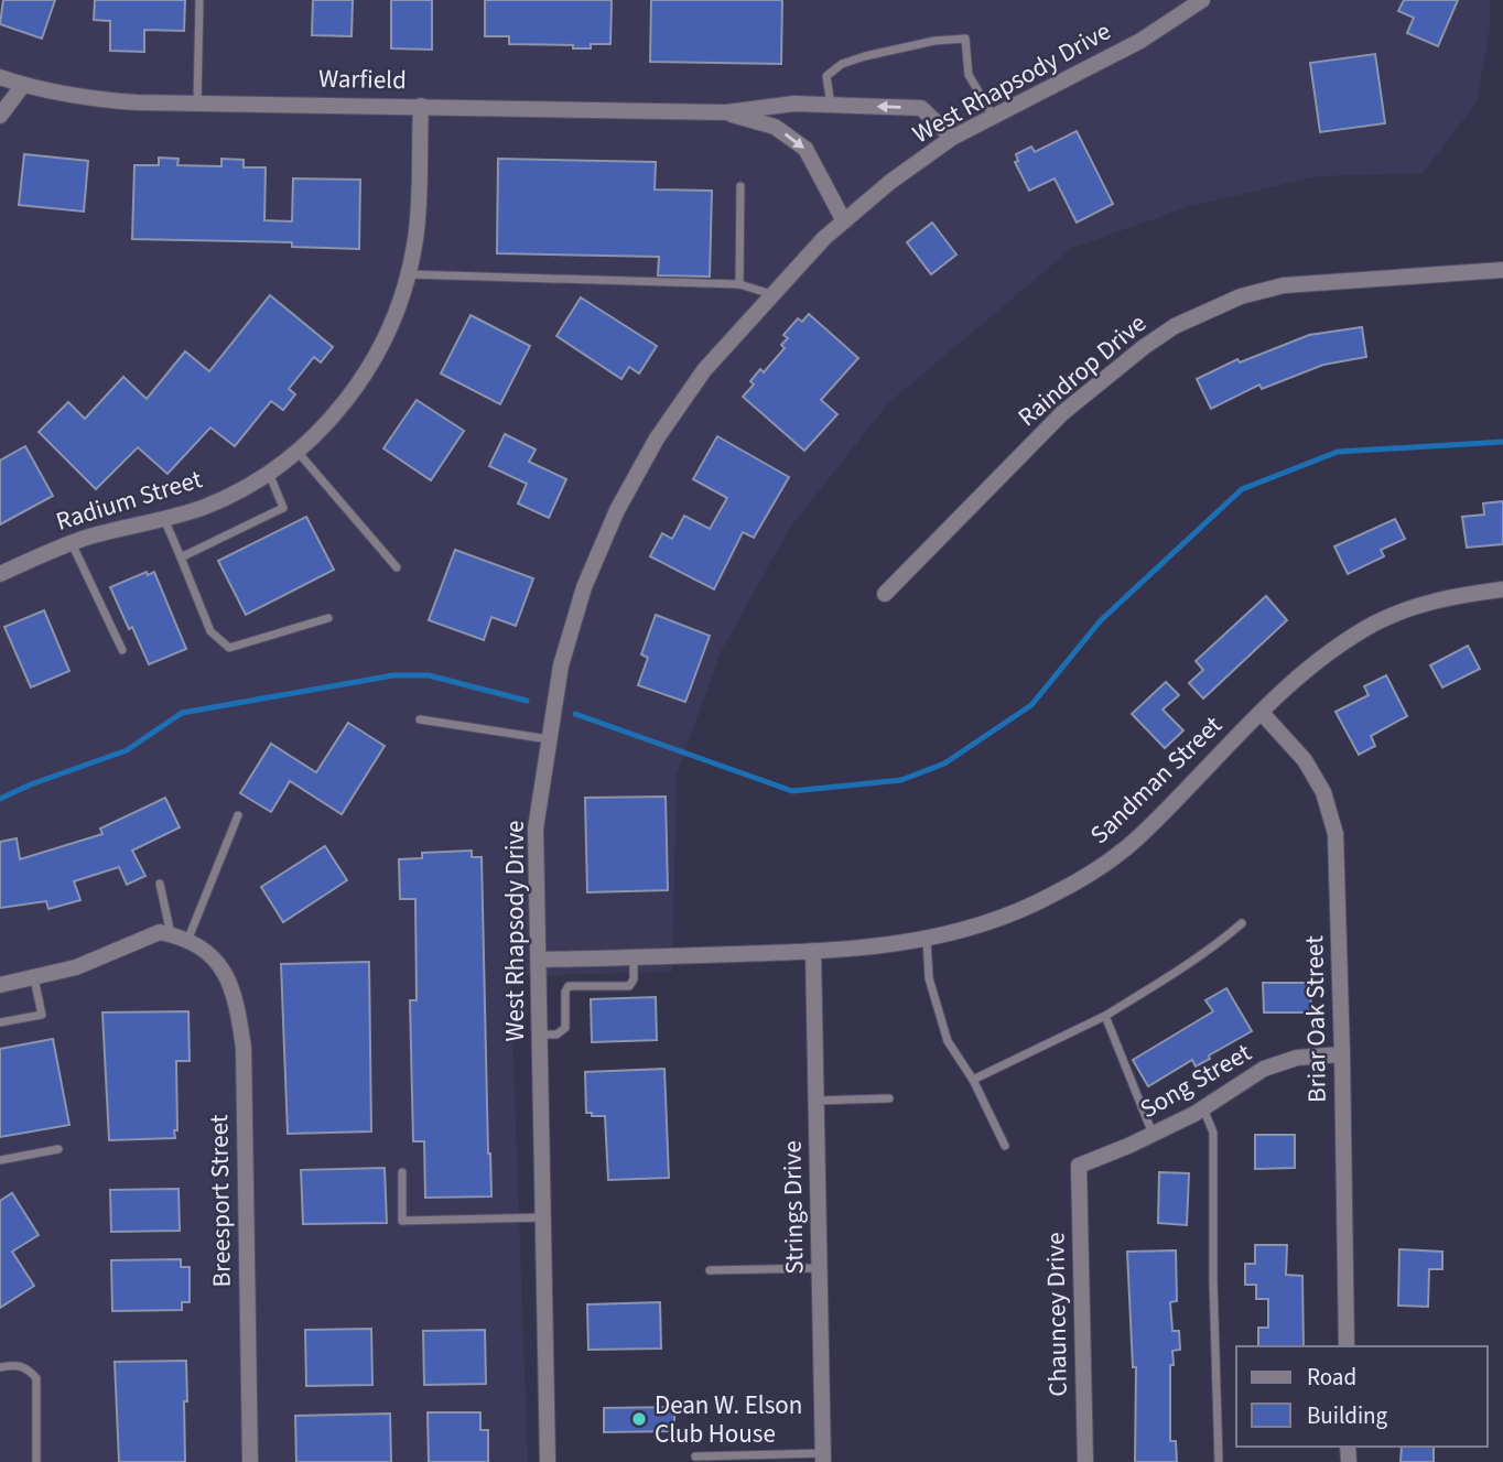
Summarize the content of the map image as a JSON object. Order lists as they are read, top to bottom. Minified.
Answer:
{"streets":{"street":["Warfield","West Rhapsody Drive","Raindrop Drive","Radium Street","Sandman Street","Briar Oak Street","Song Street","Breesport Street","Strings Drive","Chauncey Drive"]},"crossings":[["Warfield","West Rhapsody Drive"],["Warfield","Radium Street"],["West Rhapsody Drive","Sandman Street"],["Sandman Street","Briar Oak Street"],["Sandman Street","Strings Drive"],["Briar Oak Street","Song Street"],["Song Street","Chauncey Drive"]],"places":["Dean W. Elson Club House"],"legend":["Road","Building"]}
